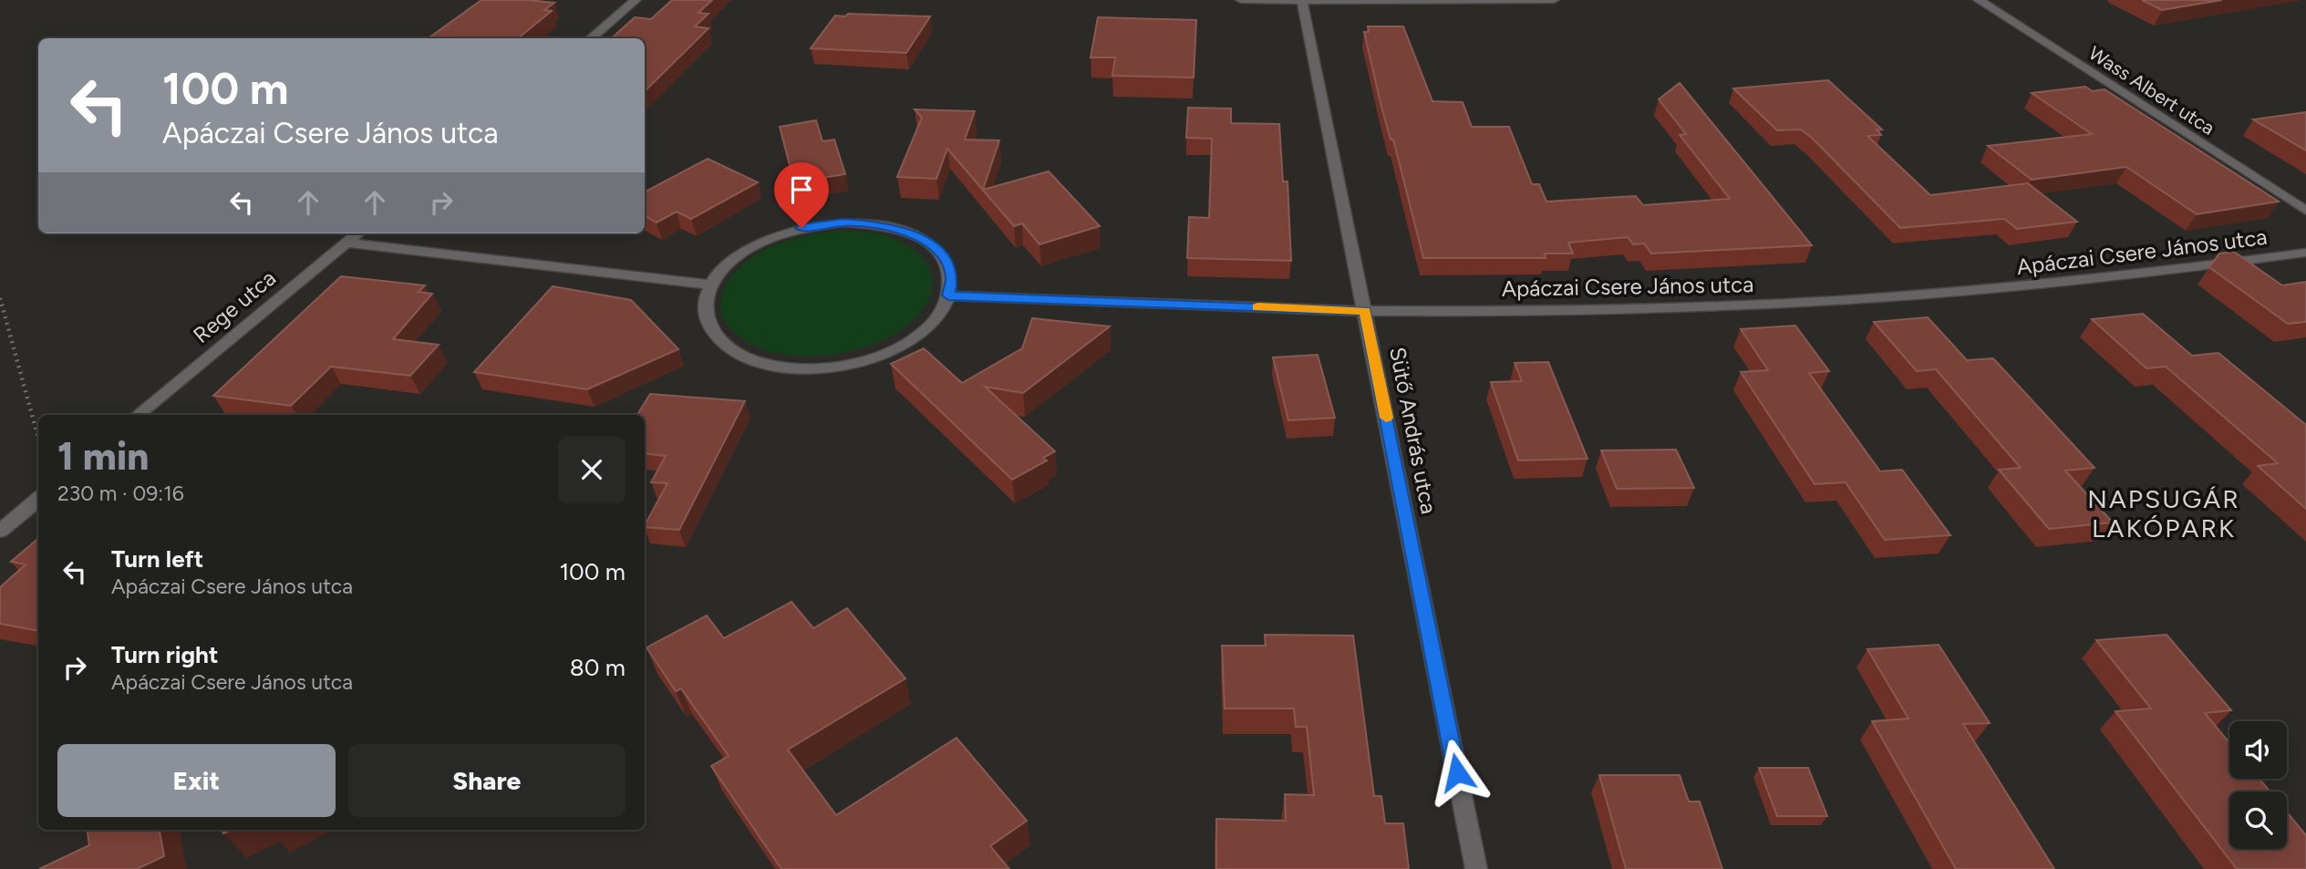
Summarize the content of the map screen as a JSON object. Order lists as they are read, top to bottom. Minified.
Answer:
{"streets":{"street":["Wass Albert utca","Apáczai Csere János utca","Rege utca","Sütő András utca"]},"crossings":[["Apáczai Csere János utca","Sütő András utca"]],"districts":["NAPSUGÁR LAKÓPARK"],"page":{"turn":["100 m","Apáczai Csere János utca"],"heading":["1 min","230 m · 09:16"],"list":[{"name":"Turn left","note":"Apáczai Csere János utca","value":"100 m"},{"name":"Turn right","note":"Apáczai Csere János utca","value":"80 m"}],"buttons":["Exit","Share"]}}
